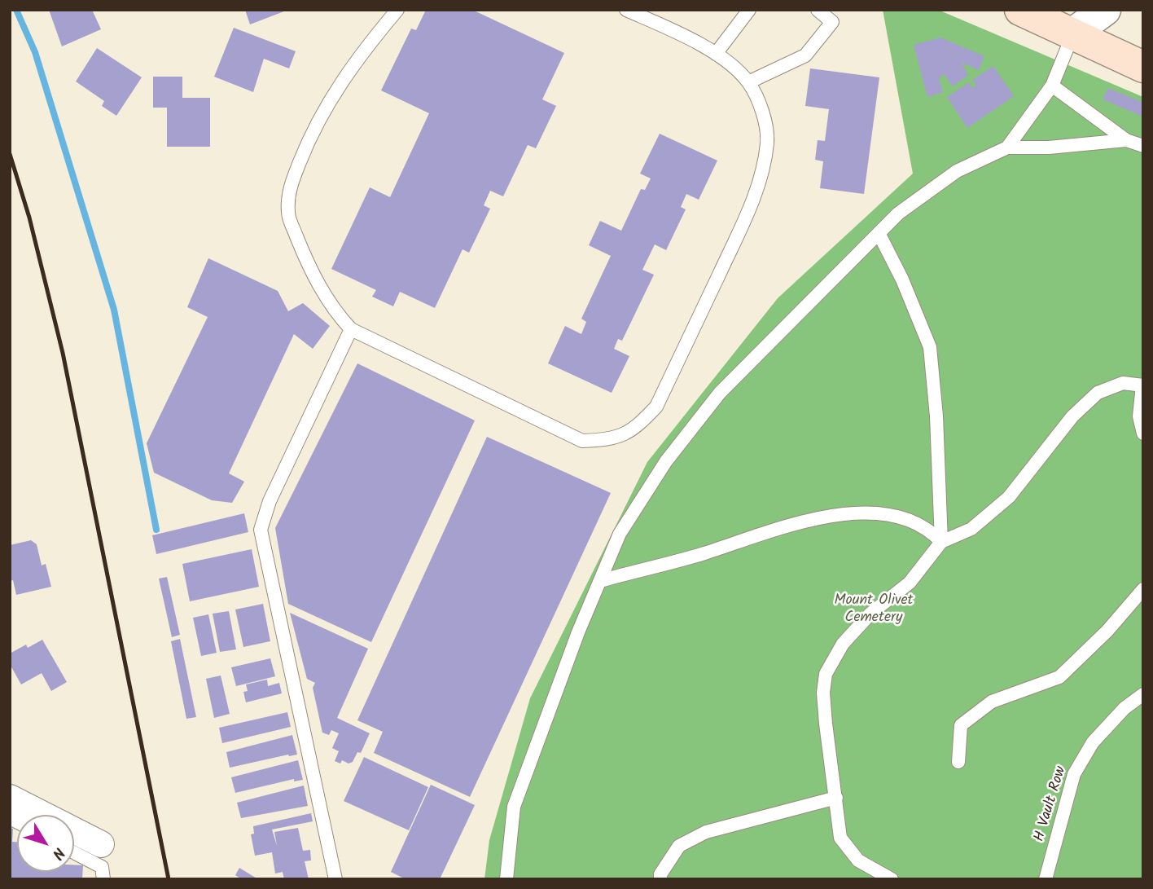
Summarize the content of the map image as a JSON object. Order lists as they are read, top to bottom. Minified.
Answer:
{"streets":{"lane":["H Vault Row"]},"parks":["Mount Olivet Cemetery"],"north":"bottom right"}
